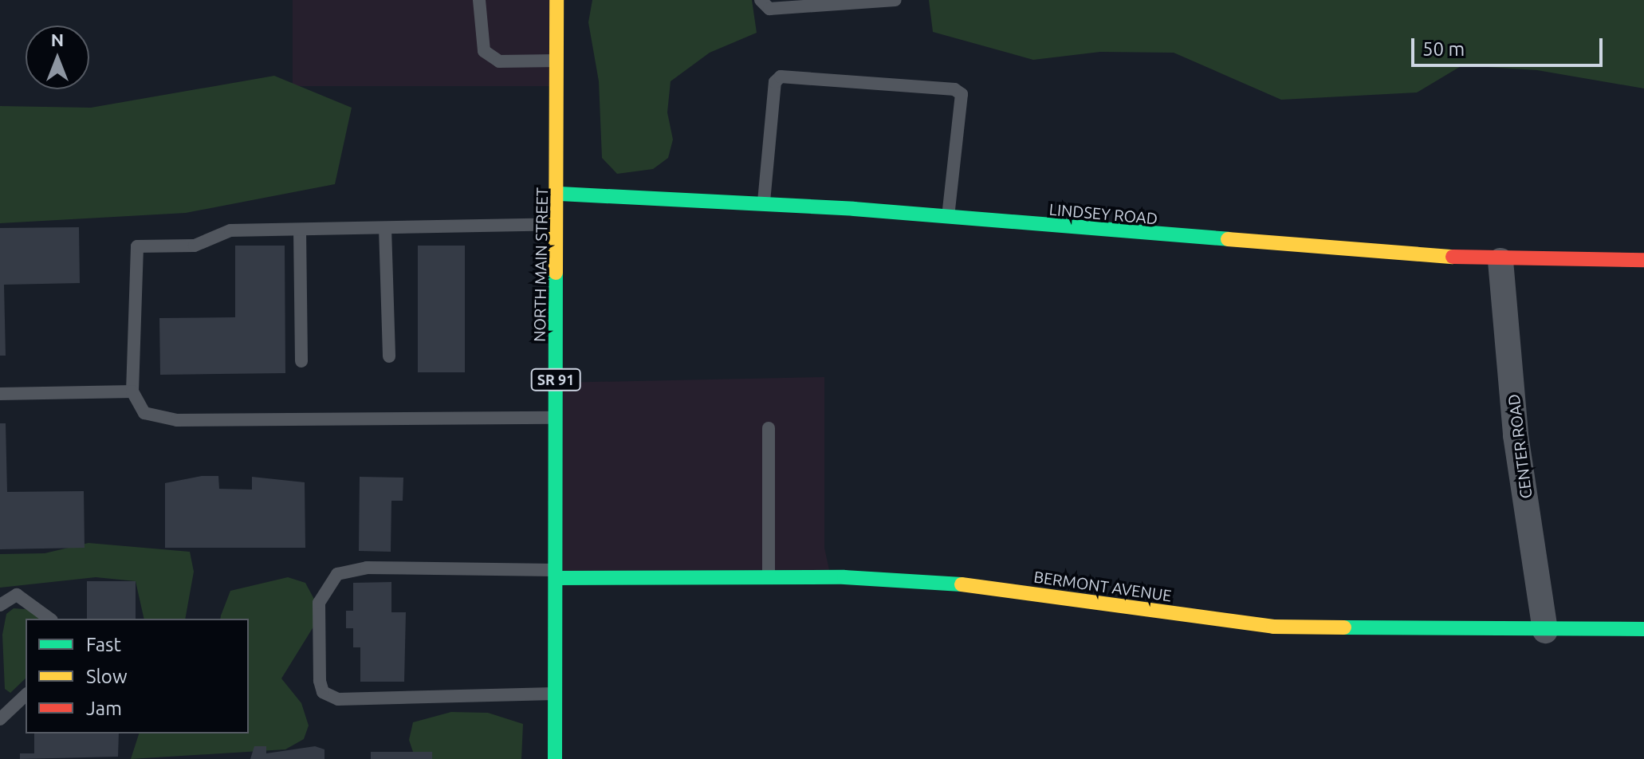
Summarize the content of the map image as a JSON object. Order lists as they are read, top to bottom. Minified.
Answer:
{"streets":{"street":["LINDSEY ROAD","NORTH MAIN STREET","SR 91","CENTER ROAD","BERMONT AVENUE"]},"crossings":[["LINDSEY ROAD","NORTH MAIN STREET"],["LINDSEY ROAD","CENTER ROAD"],["NORTH MAIN STREET","BERMONT AVENUE"],["CENTER ROAD","BERMONT AVENUE"]],"legend":["Fast","Slow","Jam"],"scale_bar":"50 m","north":"top"}
